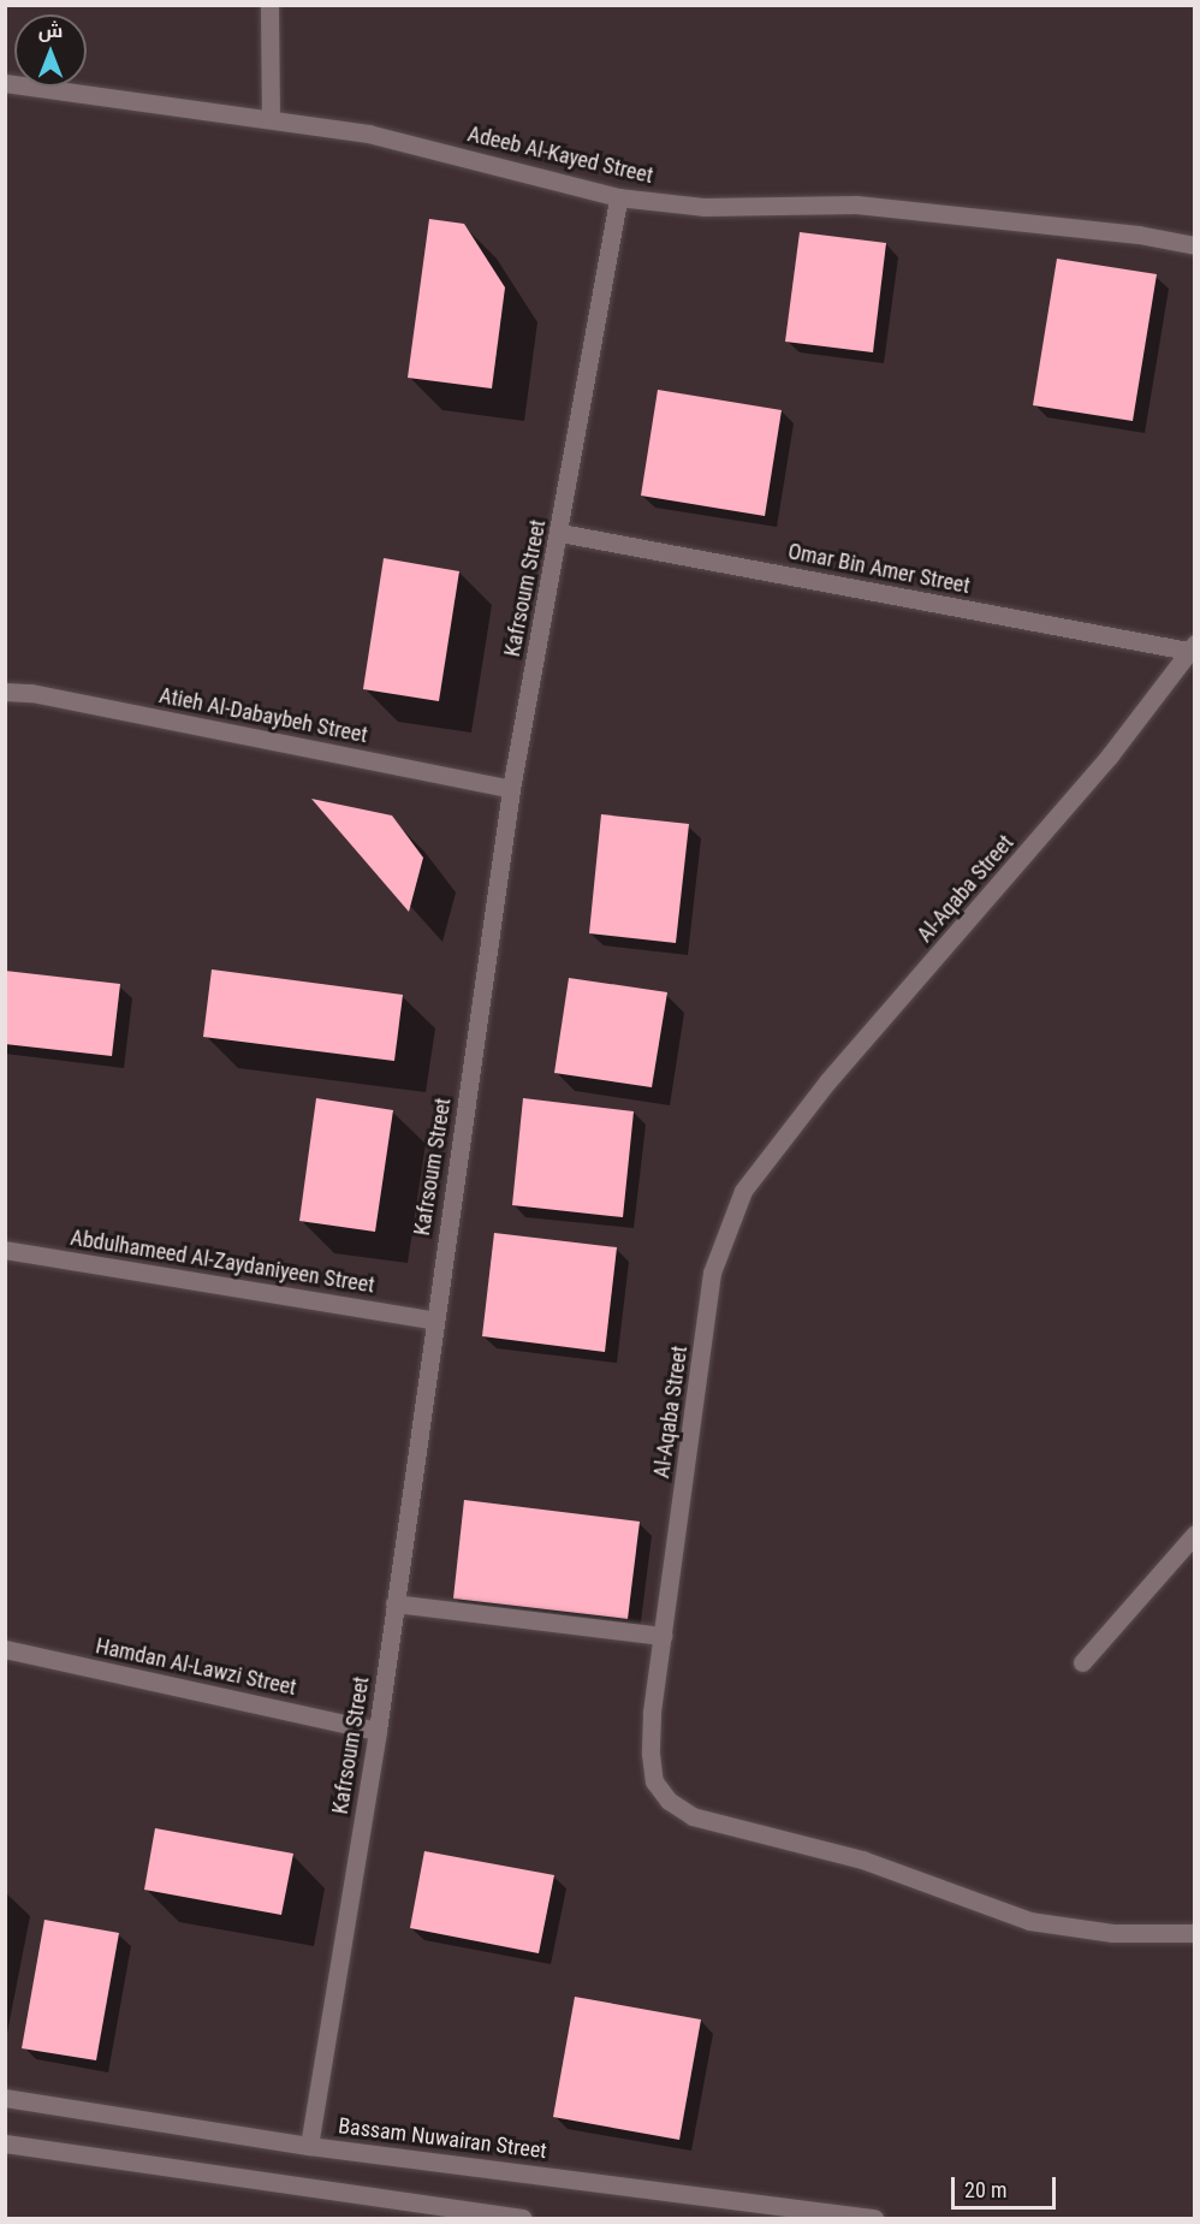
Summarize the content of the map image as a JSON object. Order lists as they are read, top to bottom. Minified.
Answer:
{"streets":{"street":["Adeeb Al-Kayed Street","Omar Bin Amer Street","Kafrsoum Street","Atieh Al-Dabaybeh Street","Al-Aqaba Street","Abdulhameed Al-Zaydaniyeen Street","Hamdan Al-Lawzi Street","Bassam Nuwairan Street"]},"crossings":[["Adeeb Al-Kayed Street","Kafrsoum Street"],["Omar Bin Amer Street","Kafrsoum Street"],["Omar Bin Amer Street","Al-Aqaba Street"],["Kafrsoum Street","Atieh Al-Dabaybeh Street"],["Kafrsoum Street","Abdulhameed Al-Zaydaniyeen Street"],["Kafrsoum Street","Hamdan Al-Lawzi Street"],["Kafrsoum Street","Bassam Nuwairan Street"]],"scale_bar":"20 m","north":"top"}
